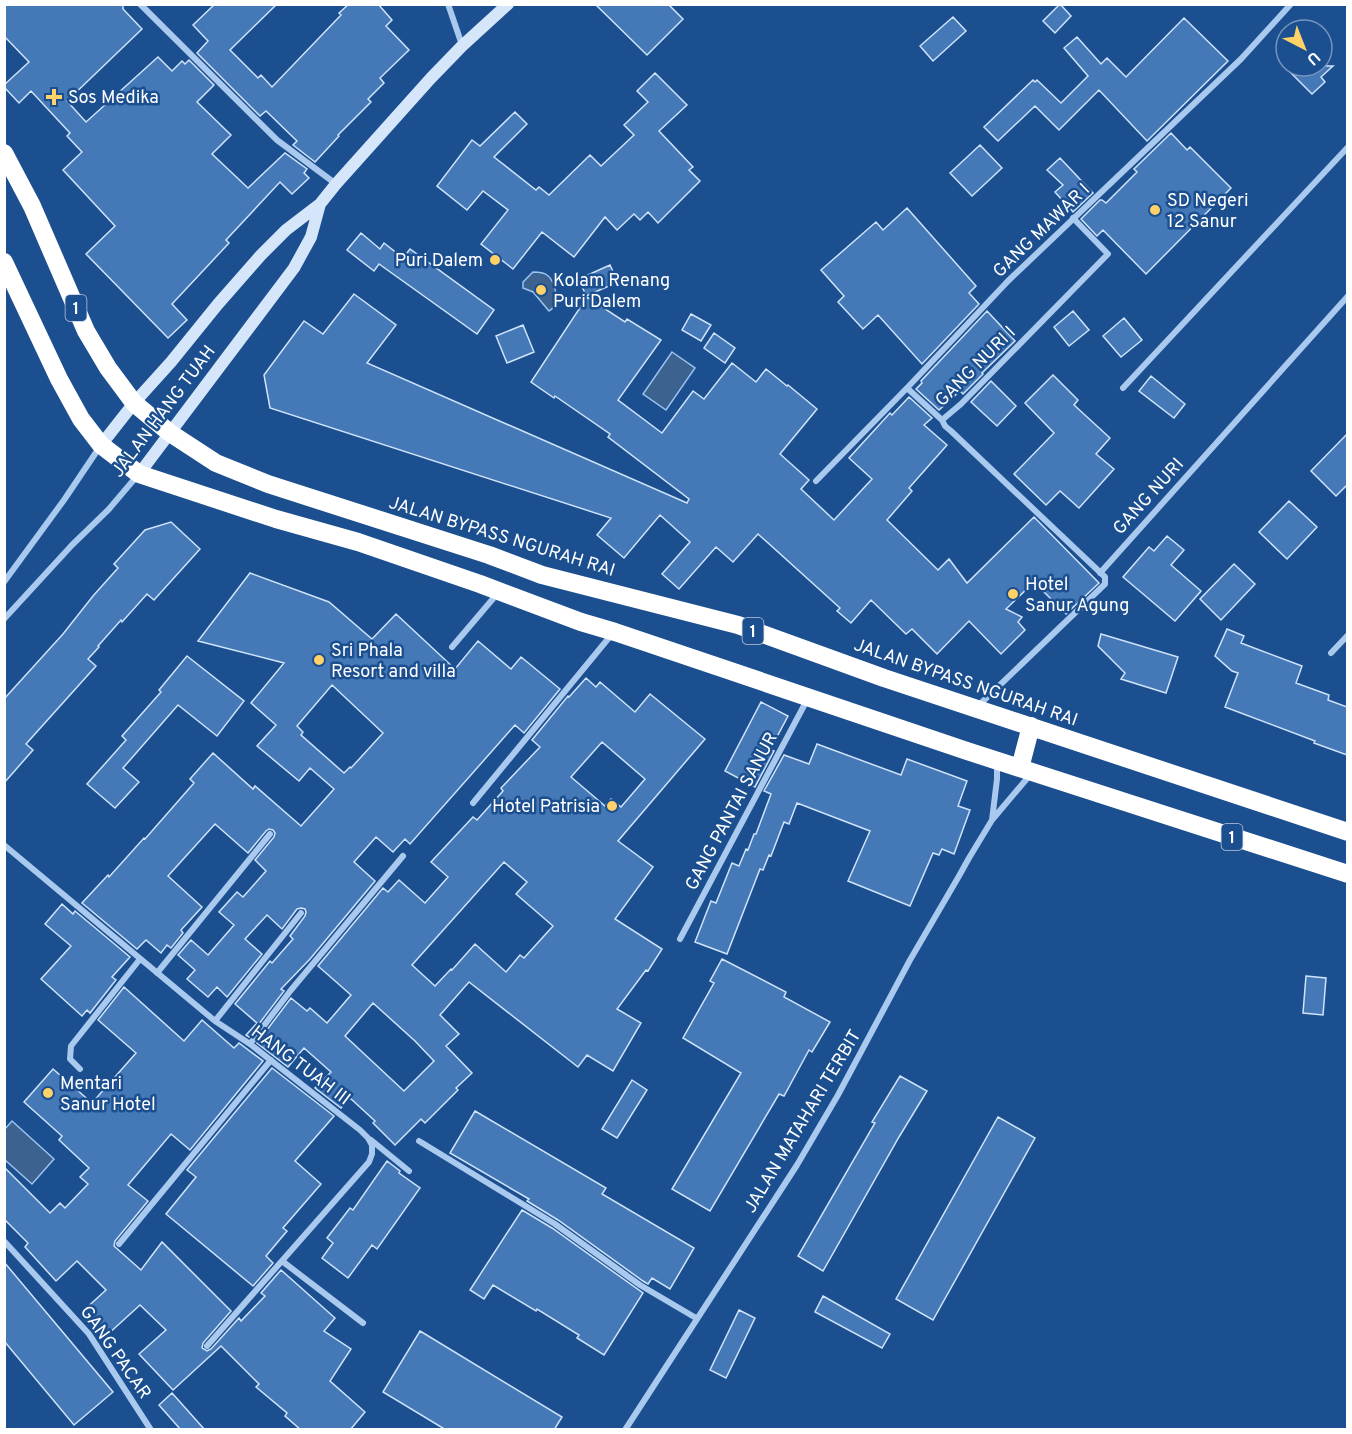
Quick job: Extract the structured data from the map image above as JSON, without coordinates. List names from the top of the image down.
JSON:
{
  "streets": {
    "highway": ["1", "JALAN BYPASS NGURAH RAI"],
    "main road": ["JALAN HANG TUAH"],
    "street": [
      "GANG MAWAR I",
      "GANG NURI I",
      "GANG NURI",
      "GANG PANTAI SANUR",
      "HANG TUAH III",
      "JALAN MATAHARI TERBIT",
      "GANG PACAR"
    ]
  },
  "crossings": [
    ["GANG MAWAR I", "GANG NURI I"],
    ["1", "JALAN HANG TUAH"],
    ["1", "GANG PANTAI SANUR"],
    ["1", "JALAN MATAHARI TERBIT"],
    ["GANG NURI I", "GANG NURI"],
    ["JALAN HANG TUAH", "JALAN BYPASS NGURAH RAI"],
    ["GANG NURI", "JALAN BYPASS NGURAH RAI"]
  ],
  "places": {
    "health": ["Sos Medika"],
    "other": [
      "SD Negeri 12 Sanur",
      "Puri Dalem",
      "Kolam Renang Puri Dalem",
      "Hotel Sanur Agung",
      "Sri Phala Resort and villa",
      "Hotel Patrisia",
      "Mentari Sanur Hotel"
    ]
  },
  "north": "bottom right"
}
